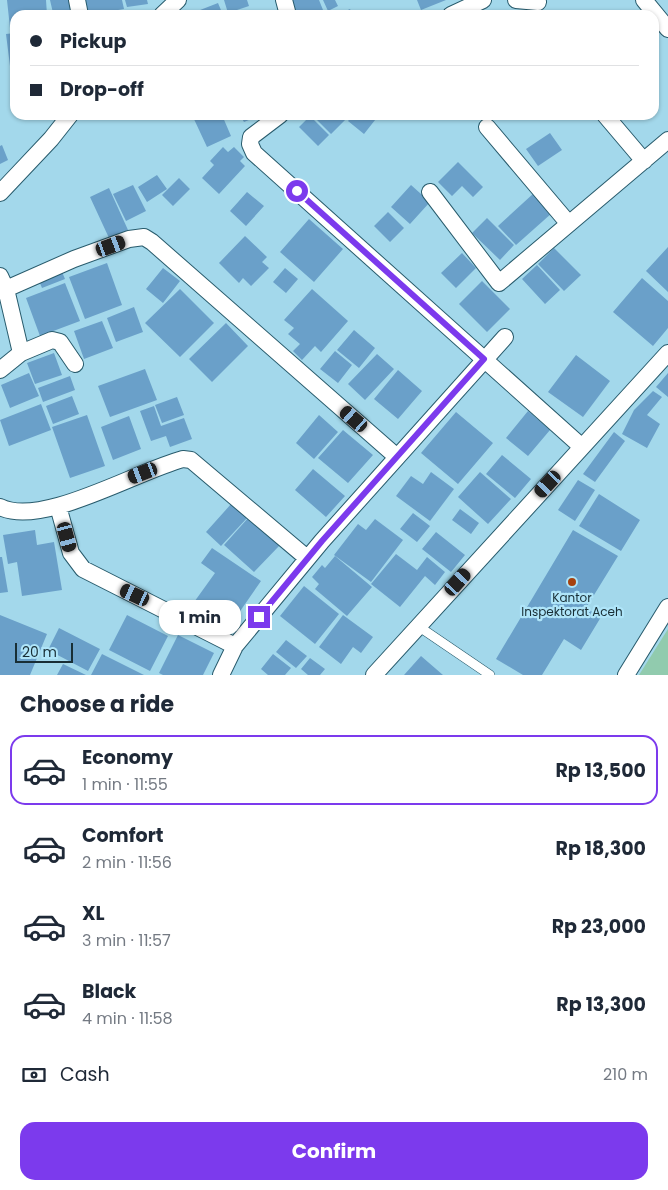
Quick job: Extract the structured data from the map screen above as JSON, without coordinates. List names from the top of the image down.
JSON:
{
  "places": ["Kantor Inspektorat Aceh"],
  "scale_bar": "20 m",
  "page": {
    "banner": ["Pickup", "Drop-off"],
    "bubble": "1 min",
    "scale": "20 m",
    "heading": "Choose a ride",
    "list": [
      {
        "name": "Economy",
        "note": "1 min · 11:55",
        "value": "Rp 13,500"
      },
      {
        "name": "Comfort",
        "note": "2 min · 11:56",
        "value": "Rp 18,300"
      },
      {
        "name": "XL",
        "note": "3 min · 11:57",
        "value": "Rp 23,000"
      },
      {
        "name": "Black",
        "note": "4 min · 11:58",
        "value": "Rp 13,300"
      }
    ],
    "pay": ["Cash", "210 m"],
    "buttons": "Confirm"
  }
}
